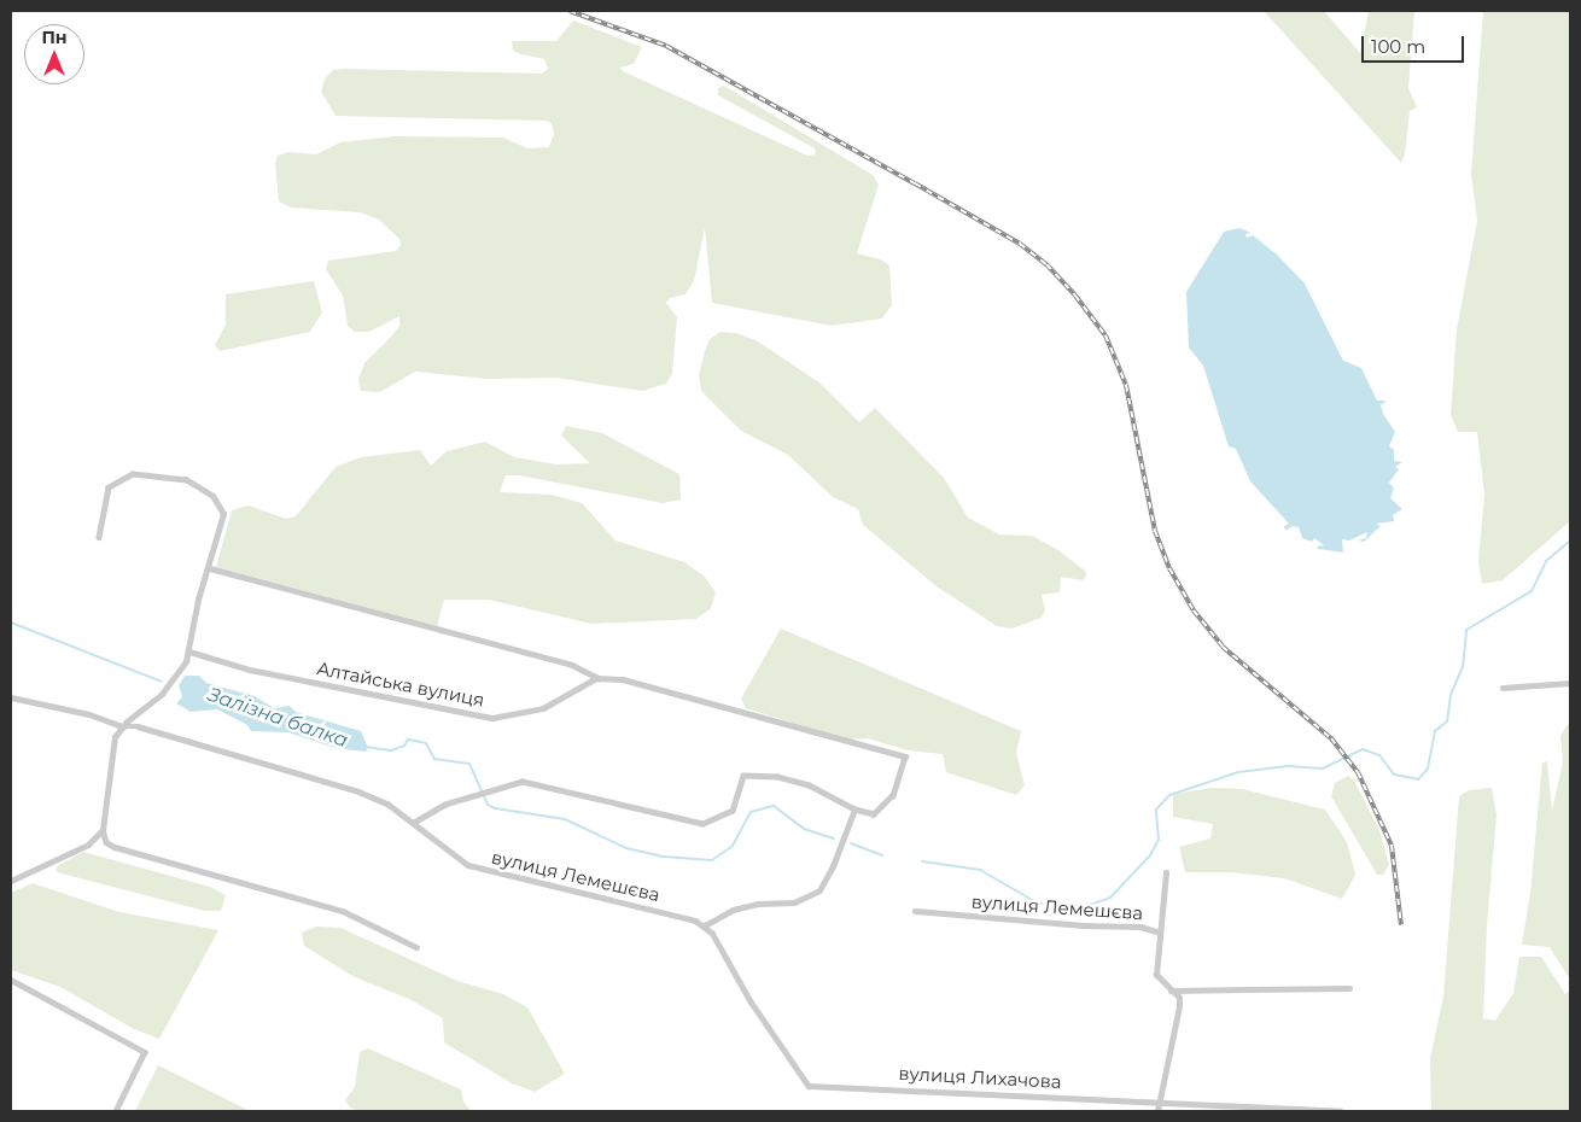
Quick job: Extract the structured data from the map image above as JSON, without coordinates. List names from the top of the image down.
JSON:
{
  "streets": {
    "street": ["Алтайська вулиця", "вулиця Лемешєва", "вулиця Лихачова"]
  },
  "crossings": [
    ["вулиця Лемешєва", "вулиця Лихачова"]
  ],
  "water": ["Залізна балка"],
  "scale_bar": "100 m",
  "north": "top"
}
